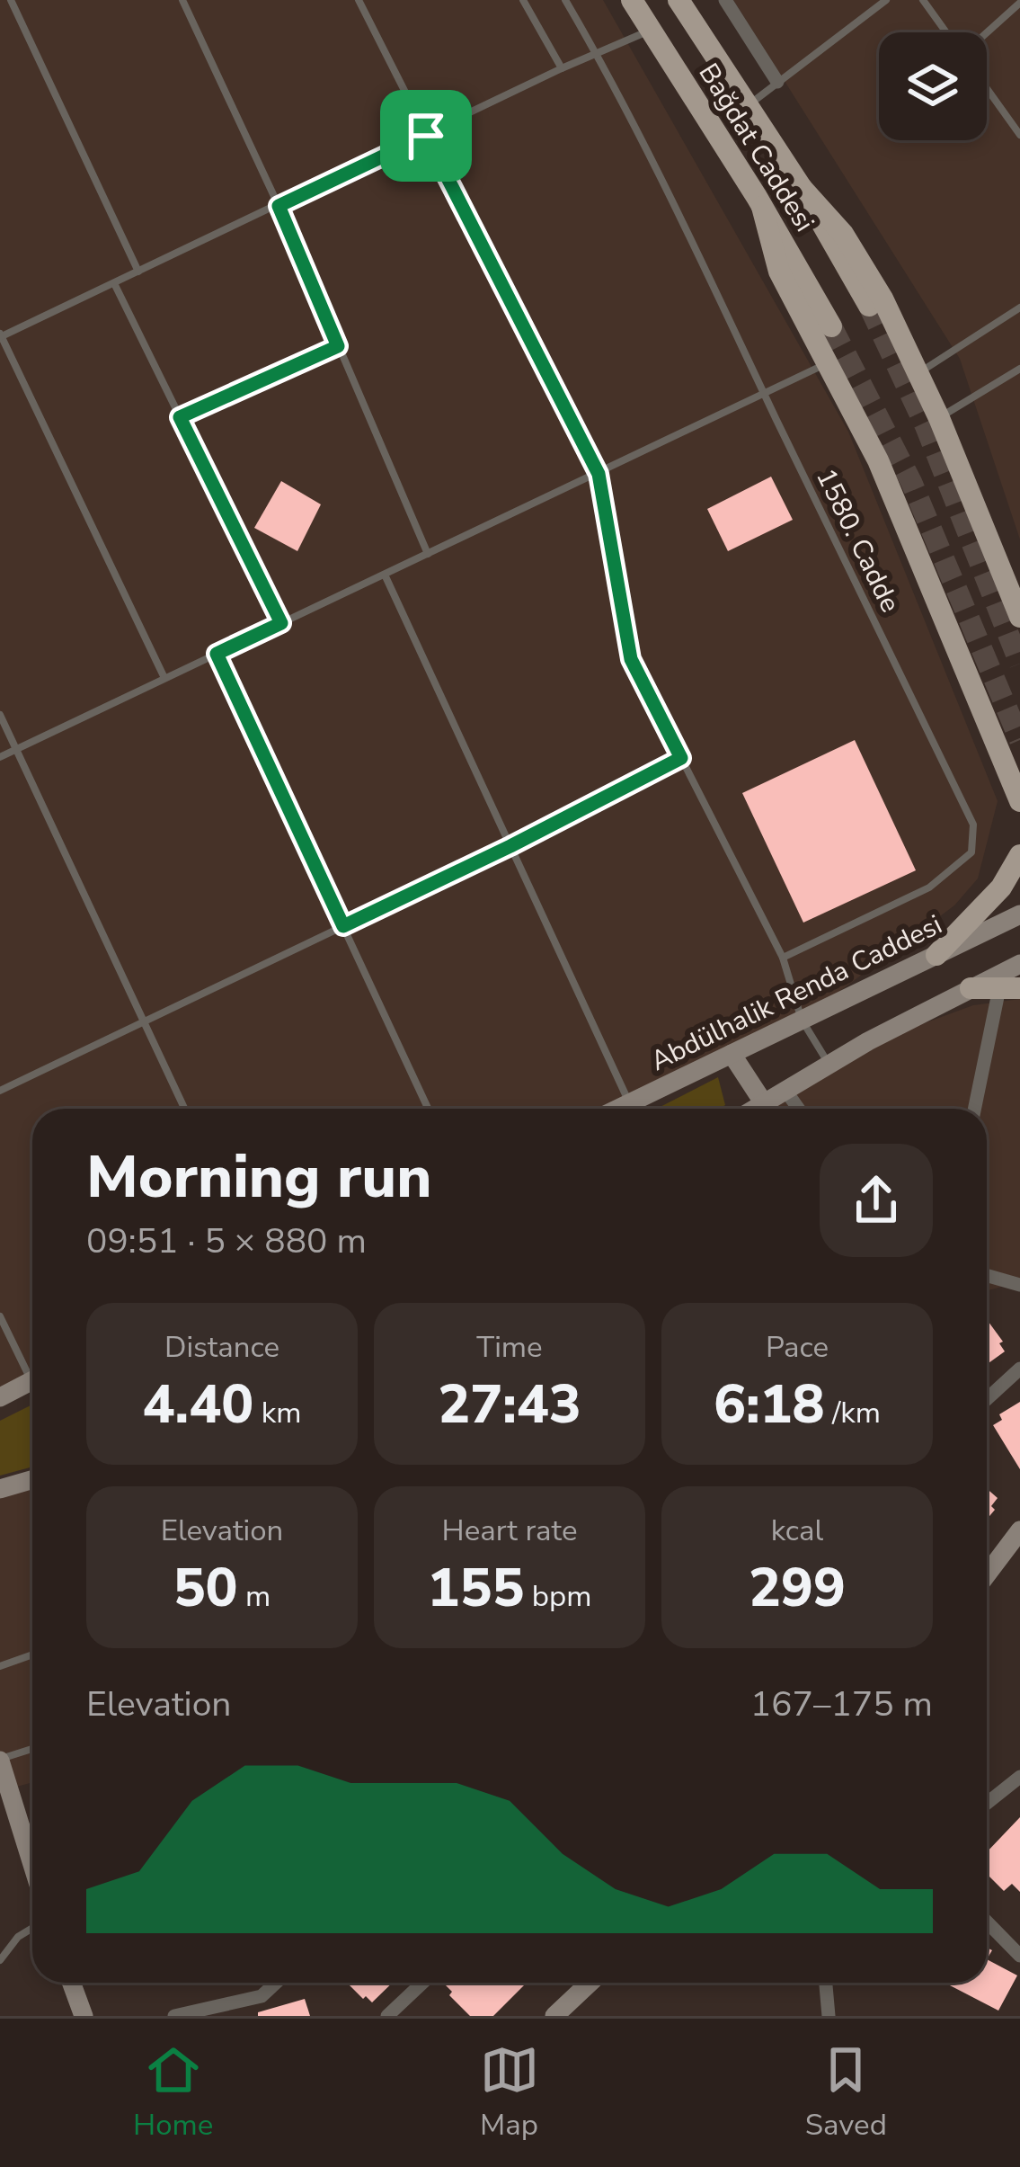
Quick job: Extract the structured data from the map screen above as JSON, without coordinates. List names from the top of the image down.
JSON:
{
  "streets": {
    "main road": ["Bağdat Caddesi", "Abdülhalik Renda Caddesi"],
    "lane": ["1580. Cadde"]
  },
  "page": {
    "heading": ["Morning run", "09:51 · 5 × 880 m"],
    "stats": [
      ["Distance", "4.40 km"],
      ["Time", "27:43"],
      ["Pace", "6:18 /km"],
      ["Elevation", "50 m"],
      ["Heart rate", "155 bpm"],
      ["kcal", "299"]
    ],
    "chart": ["Elevation", "167–175 m"],
    "tabs": ["Home", "Map", "Saved"]
  }
}
